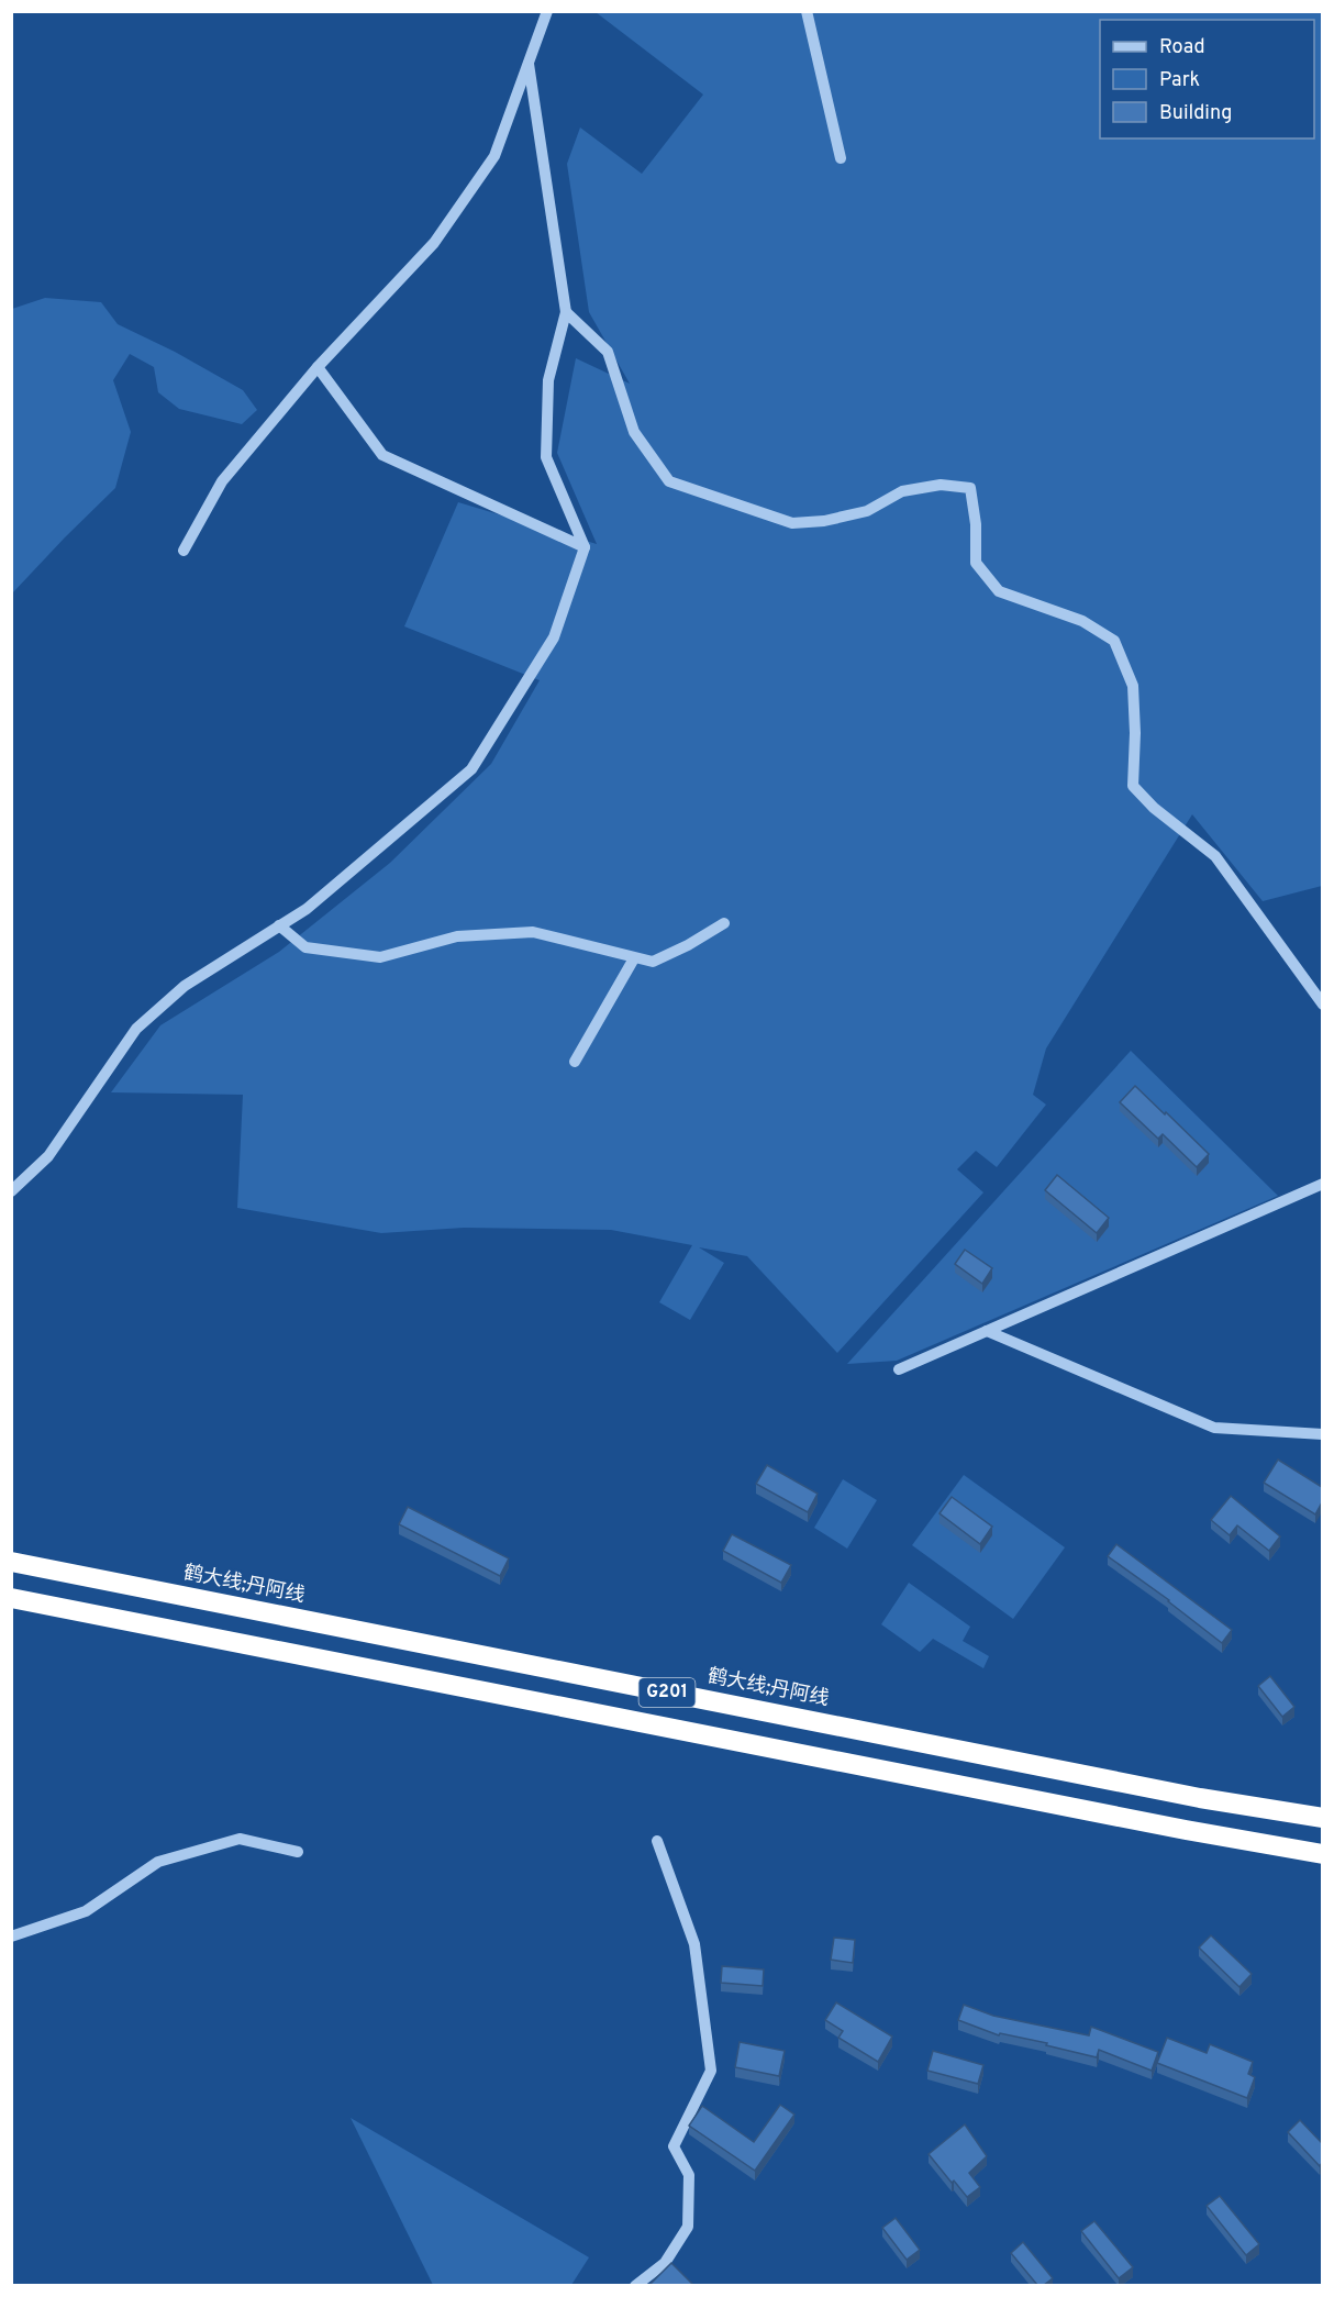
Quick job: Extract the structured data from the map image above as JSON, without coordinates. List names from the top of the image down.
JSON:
{
  "streets": {
    "highway": ["鹤大线;丹阿线", "G201"]
  },
  "legend": ["Road", "Park", "Building"]
}
